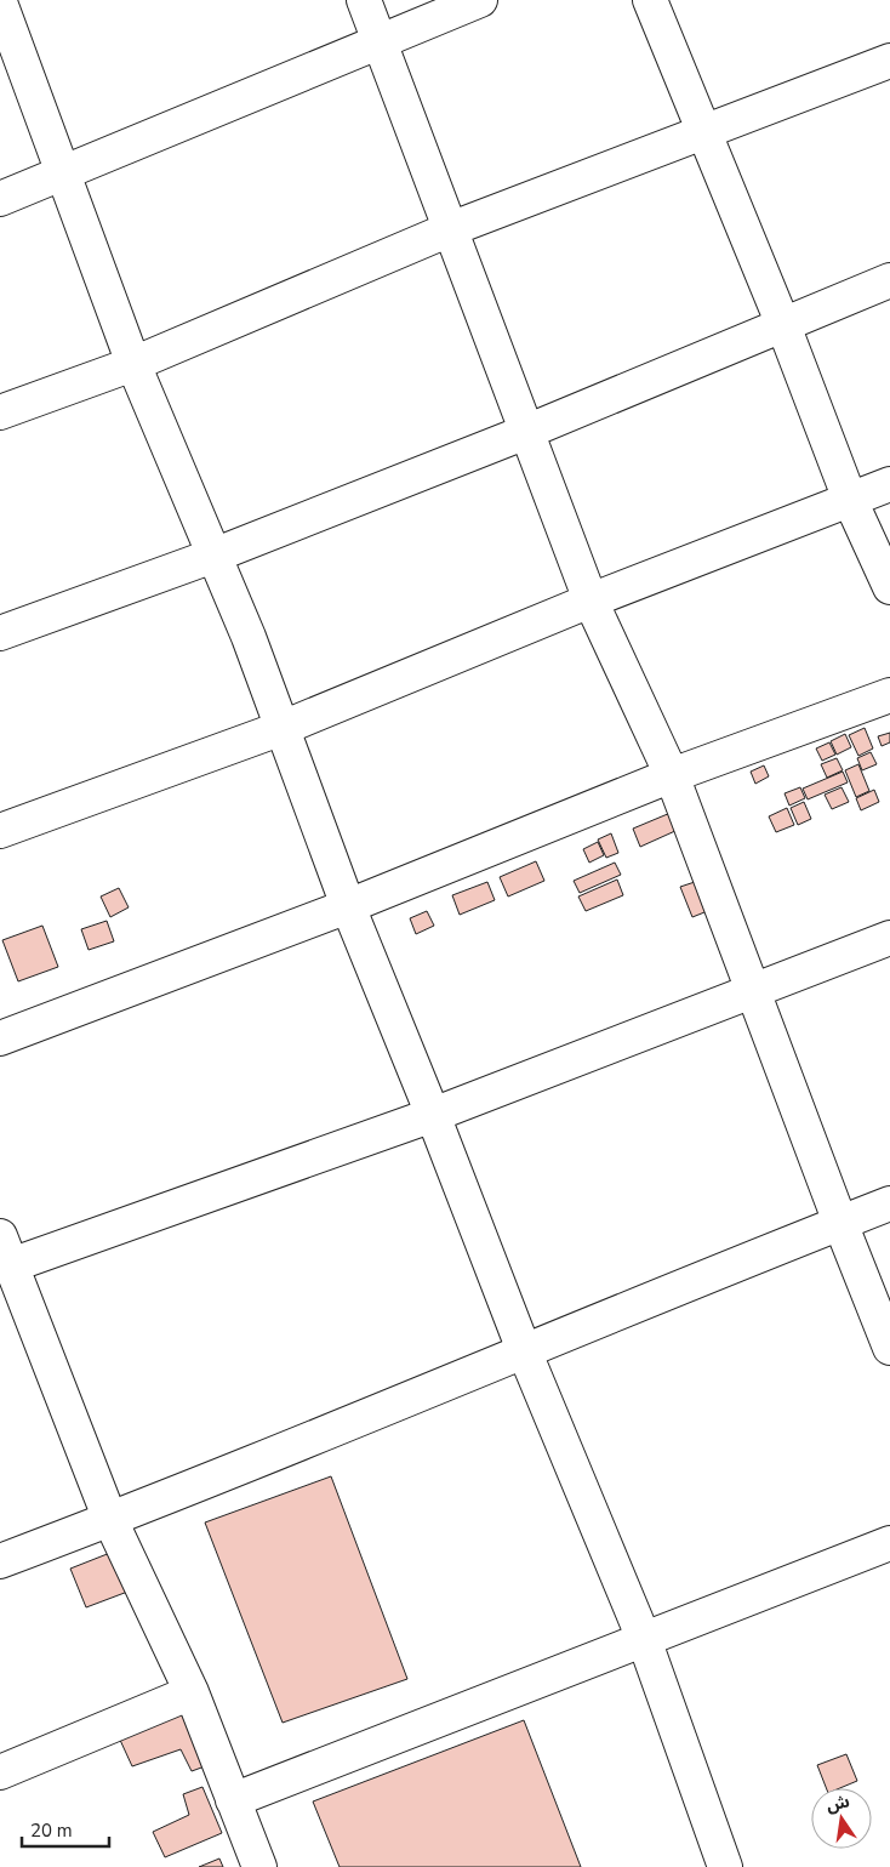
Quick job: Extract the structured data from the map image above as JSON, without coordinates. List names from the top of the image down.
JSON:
{
  "scale_bar": "20 m",
  "north": "top"
}
